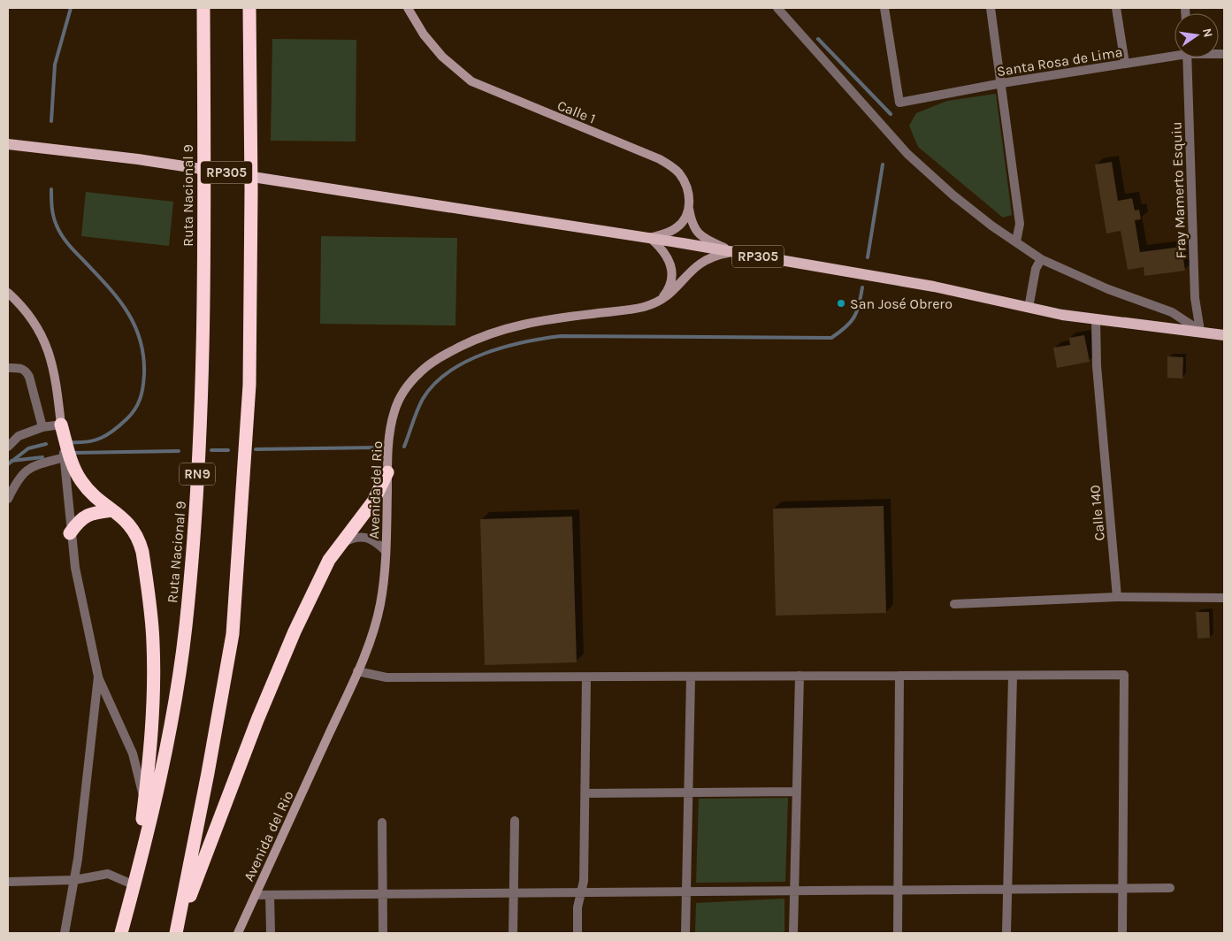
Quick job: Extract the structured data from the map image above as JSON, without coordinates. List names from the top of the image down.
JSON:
{
  "streets": {
    "highway": ["Ruta Nacional 9", "RN9"],
    "main road": ["RP305"],
    "street": [
      "Santa Rosa de Lima",
      "Calle 1",
      "Fray Mamerto Esquiu",
      "Avenida del Rio",
      "Calle 140"
    ]
  },
  "crossings": [
    ["Calle 1", "RP305"],
    ["Calle 1", "Avenida del Rio"],
    ["RP305", "Fray Mamerto Esquiu"],
    ["RP305", "Avenida del Rio"],
    ["RP305", "Calle 140"]
  ],
  "places": ["San José Obrero"],
  "north": "right"
}
